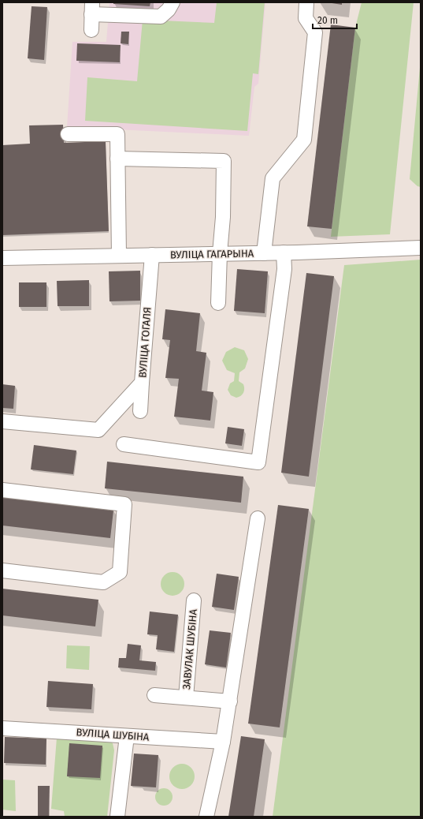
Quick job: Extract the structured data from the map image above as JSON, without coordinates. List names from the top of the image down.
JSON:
{
  "streets": {
    "street": [
      "ВУЛІЦА ГАГАРЫНА",
      "ВУЛІЦА ГОГАЛЯ",
      "ЗАВУЛАК ШУБІНА",
      "ВУЛІЦА ШУБІНА"
    ]
  },
  "crossings": [
    ["ВУЛІЦА ГАГАРЫНА", "ВУЛІЦА ГОГАЛЯ"]
  ],
  "scale_bar": "20 m"
}
